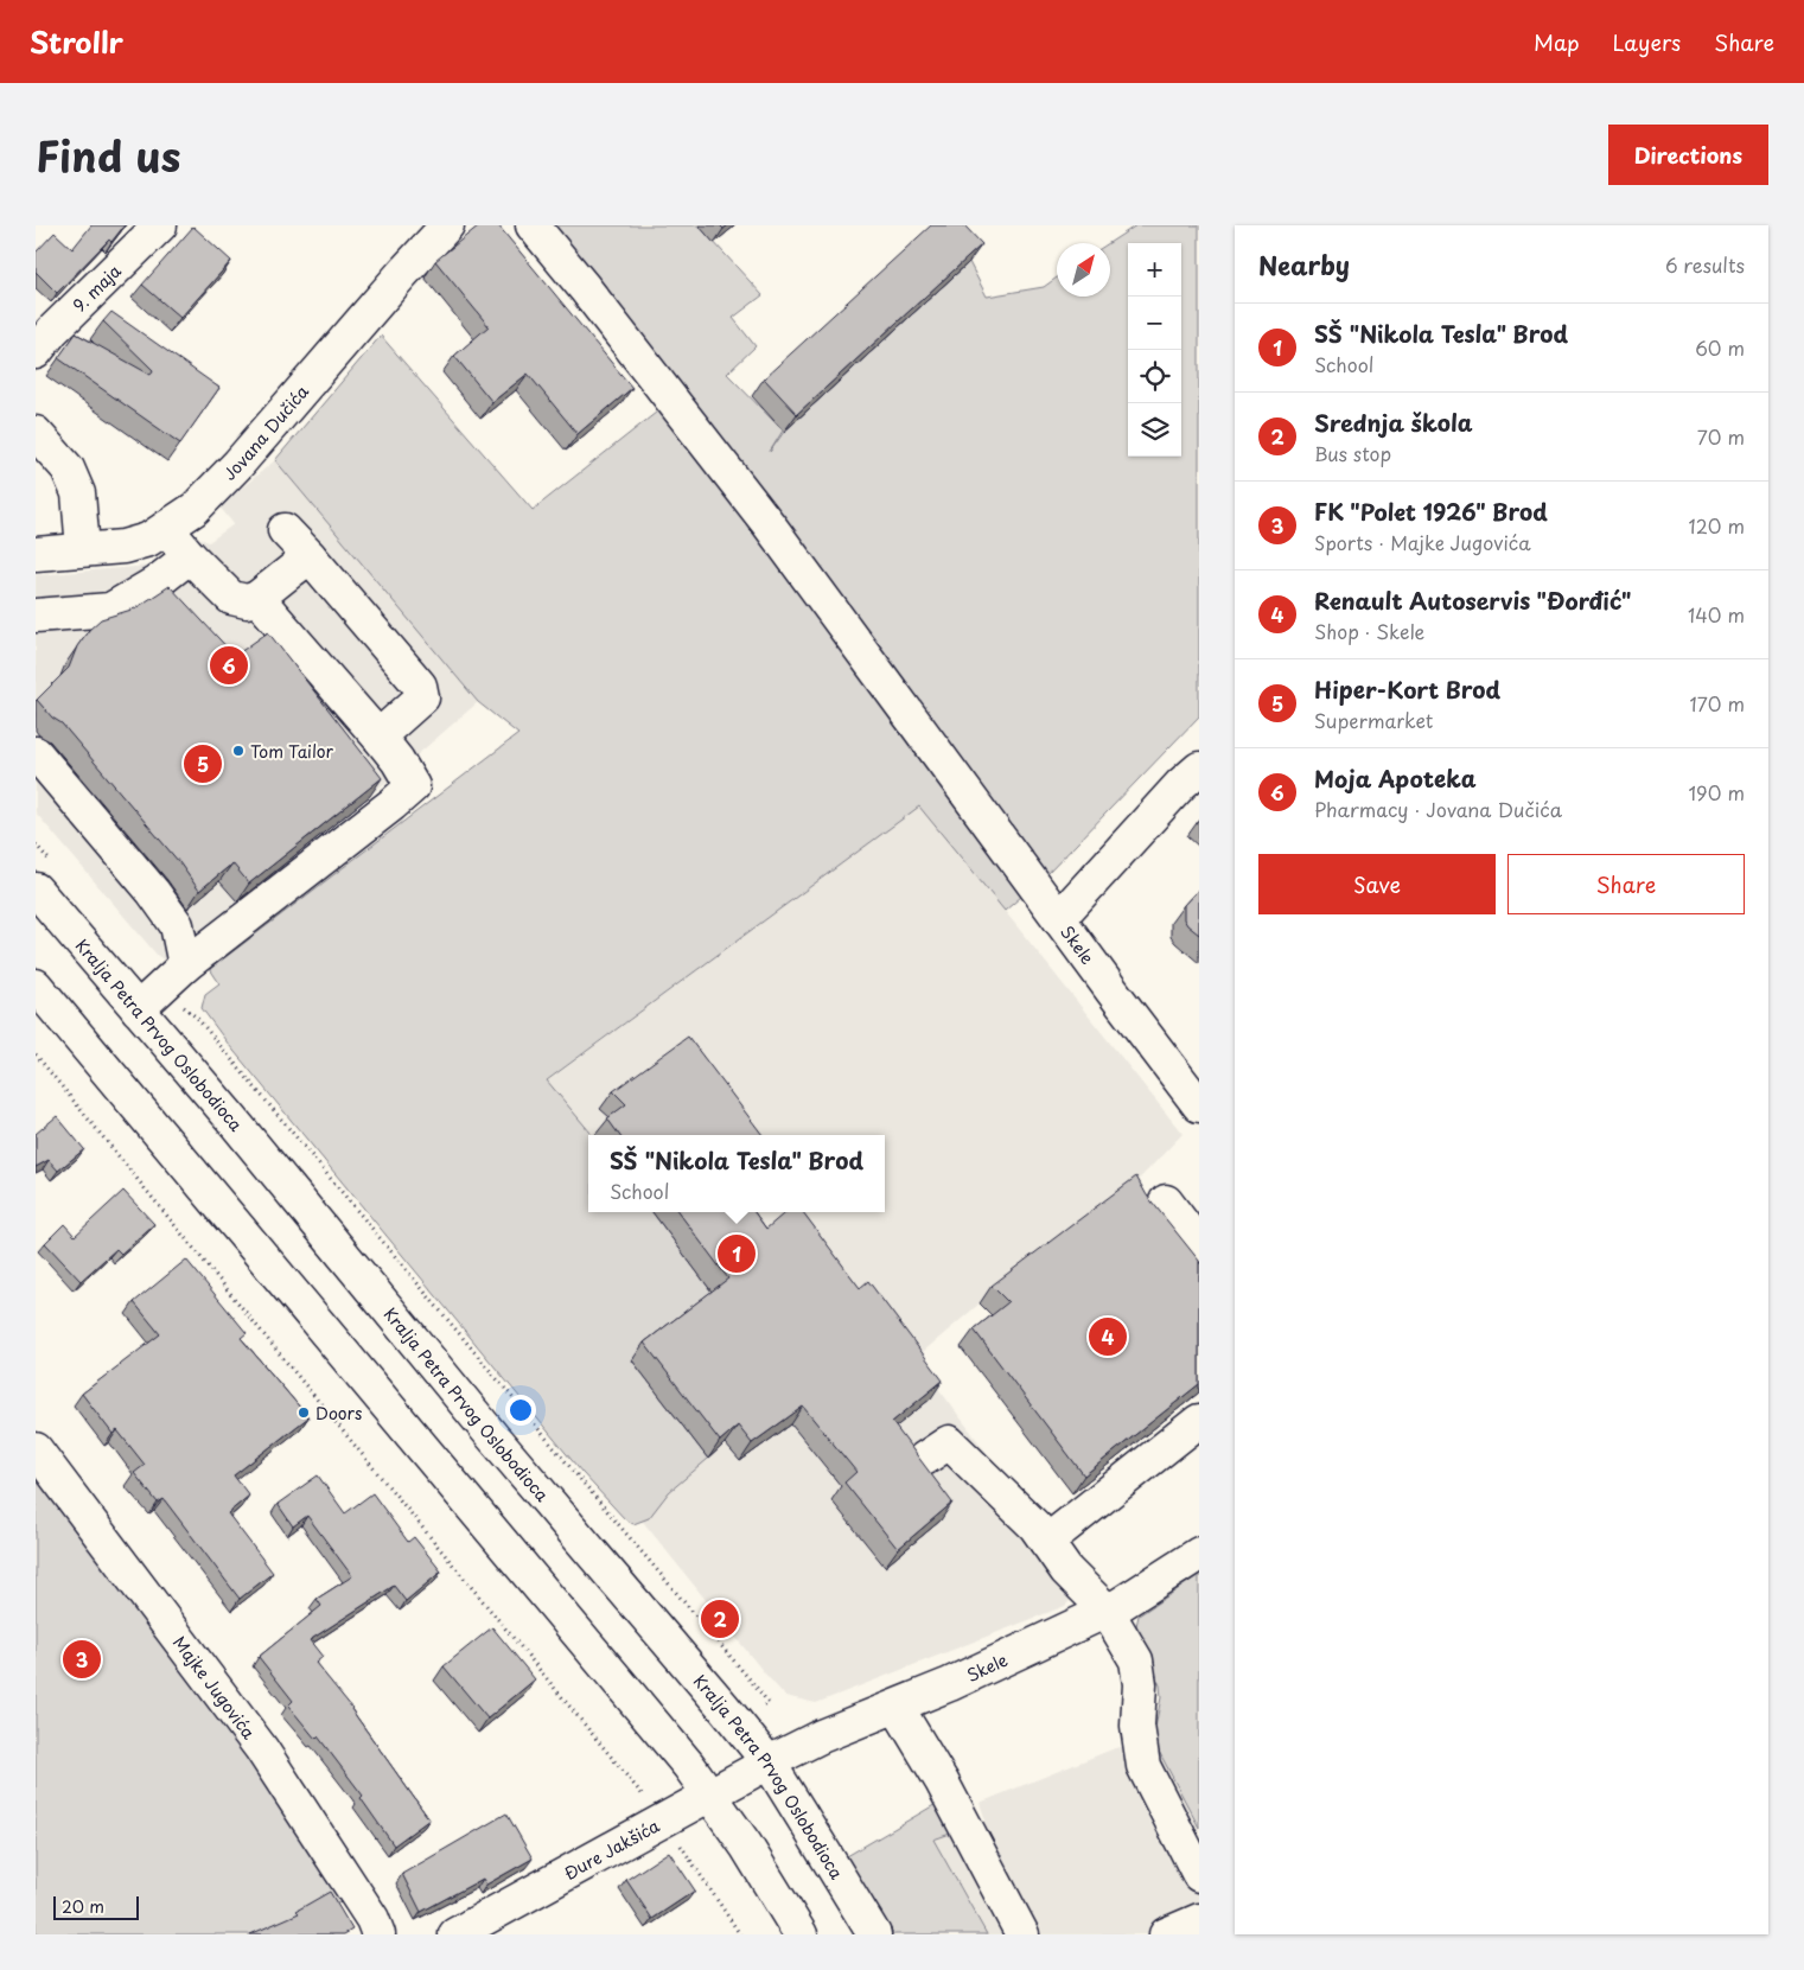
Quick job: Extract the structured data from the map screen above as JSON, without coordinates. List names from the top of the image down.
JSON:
{
  "streets": {
    "street": [
      "9. maja",
      "Jovana Dučića",
      "Skele",
      "Kralja Petra Prvog Oslobodioca",
      "Majke Jugovića",
      "Đure Jakšića"
    ]
  },
  "crossings": [
    ["Skele", "Kralja Petra Prvog Oslobodioca"],
    ["Skele", "Đure Jakšića"],
    ["Kralja Petra Prvog Oslobodioca", "Đure Jakšića"]
  ],
  "places": ["Tom Tailor", "Doors"],
  "scale_bar": "20 m",
  "north": "top right",
  "page": {
    "header": "Strollr",
    "nav": ["Map", "Layers", "Share"],
    "title": "Find us",
    "buttons": [
      "Directions",
      ["Save", "Share"]
    ],
    "heading": ["Nearby", "6 results"],
    "map_buttons": ["+", "−"],
    "list": [
      {
        "mark": "1",
        "name": "SŠ \"Nikola Tesla\" Brod",
        "note": "School",
        "value": "60 m"
      },
      {
        "mark": "2",
        "name": "Srednja škola",
        "note": "Bus stop",
        "value": "70 m"
      },
      {
        "mark": "3",
        "name": "FK \"Polet 1926\" Brod",
        "note": "Sports · Majke Jugovića",
        "value": "120 m"
      },
      {
        "mark": "4",
        "name": "Renault Autoservis \"Đorđić\"",
        "note": "Shop · Skele",
        "value": "140 m"
      },
      {
        "mark": "5",
        "name": "Hiper-Kort Brod",
        "note": "Supermarket",
        "value": "170 m"
      },
      {
        "mark": "6",
        "name": "Moja Apoteka",
        "note": "Pharmacy · Jovana Dučića",
        "value": "190 m"
      }
    ],
    "pins": [
      "6",
      "5",
      "1",
      "4",
      "2",
      "3"
    ],
    "popup": ["SŠ \"Nikola Tesla\" Brod", "School"],
    "scale": "20 m"
  }
}
